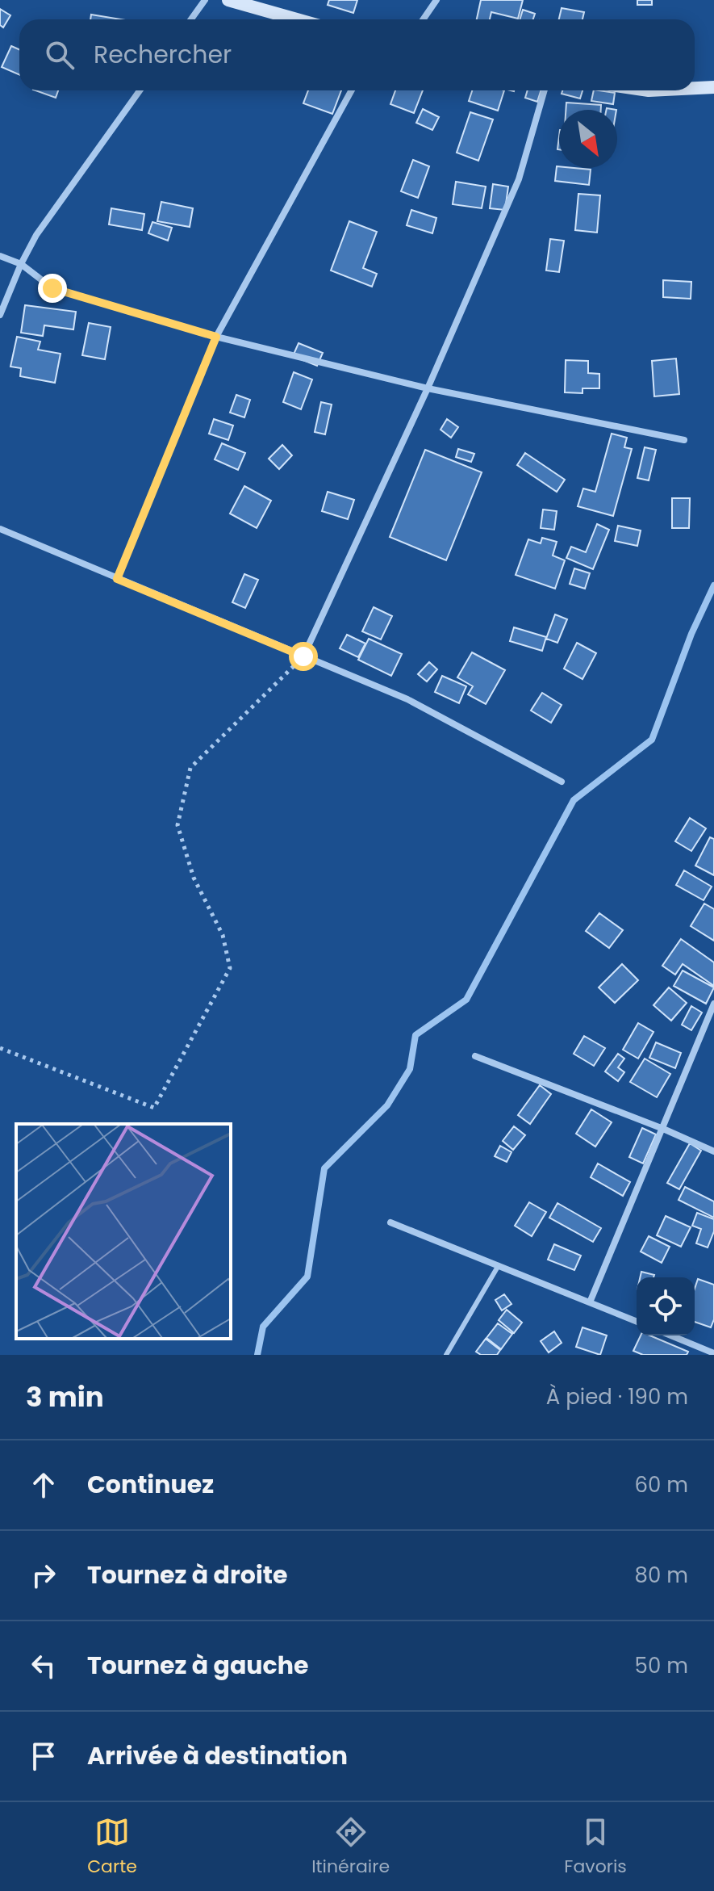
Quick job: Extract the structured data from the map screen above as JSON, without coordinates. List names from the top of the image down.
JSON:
{
  "north": "bottom right",
  "page": {
    "search": "Rechercher",
    "heading": ["3 min", "À pied · 190 m"],
    "list": [
      ["Continuez", "60 m"],
      ["Tournez à droite", "80 m"],
      ["Tournez à gauche", "50 m"],
      "Arrivée à destination"
    ],
    "nav": ["Carte", "Itinéraire", "Favoris"]
  }
}
